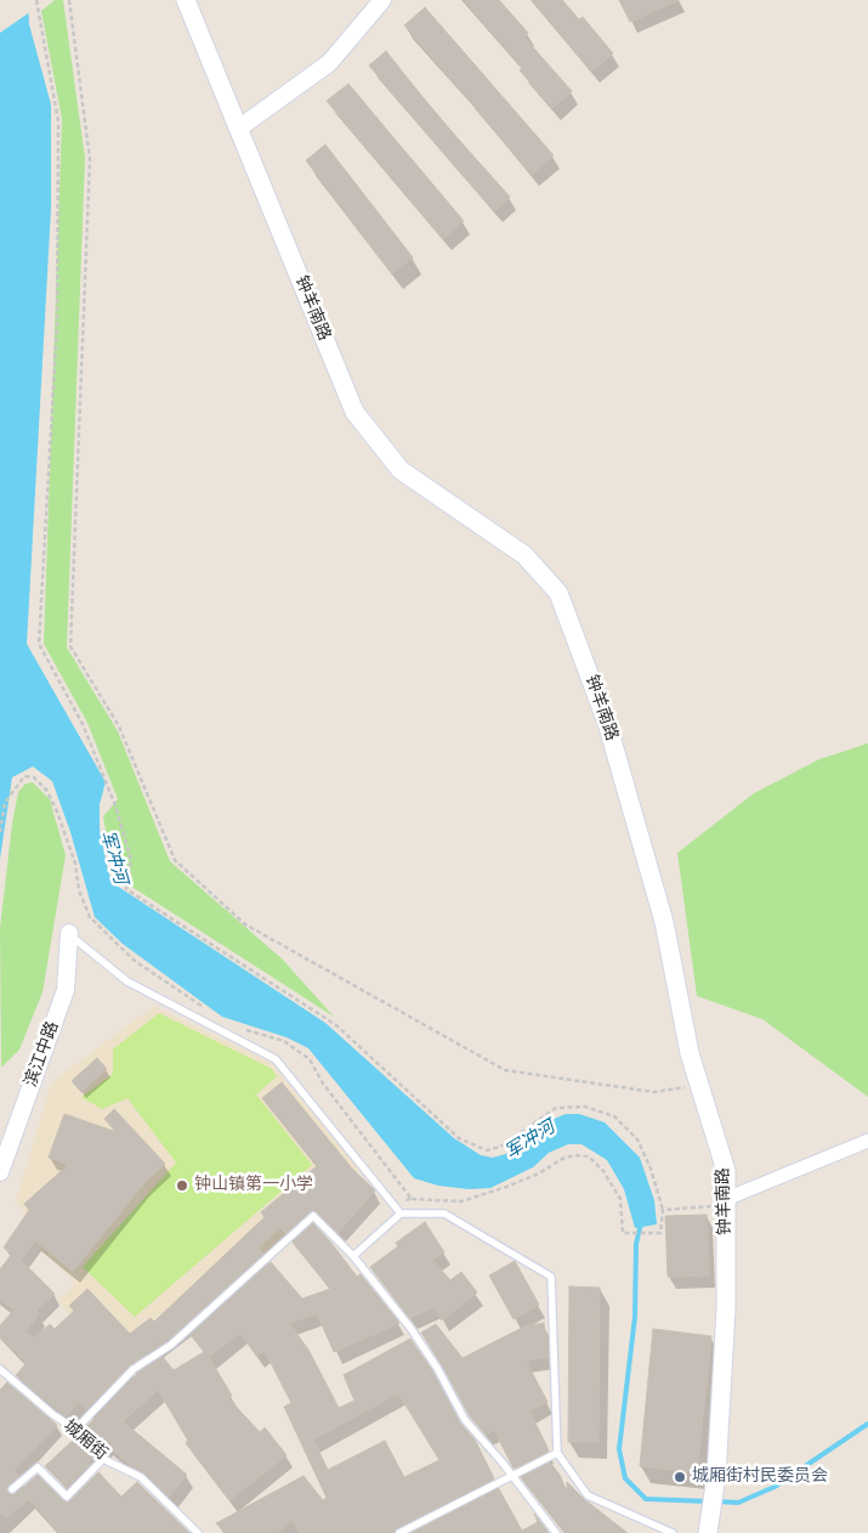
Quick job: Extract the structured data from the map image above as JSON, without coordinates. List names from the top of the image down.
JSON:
{
  "streets": {
    "main road": ["钟羊南路"],
    "street": ["滨江中路"],
    "lane": ["城厢街"]
  },
  "water": ["军冲河"],
  "places": ["钟山镇第一小学", "城厢街村民委员会"]
}
